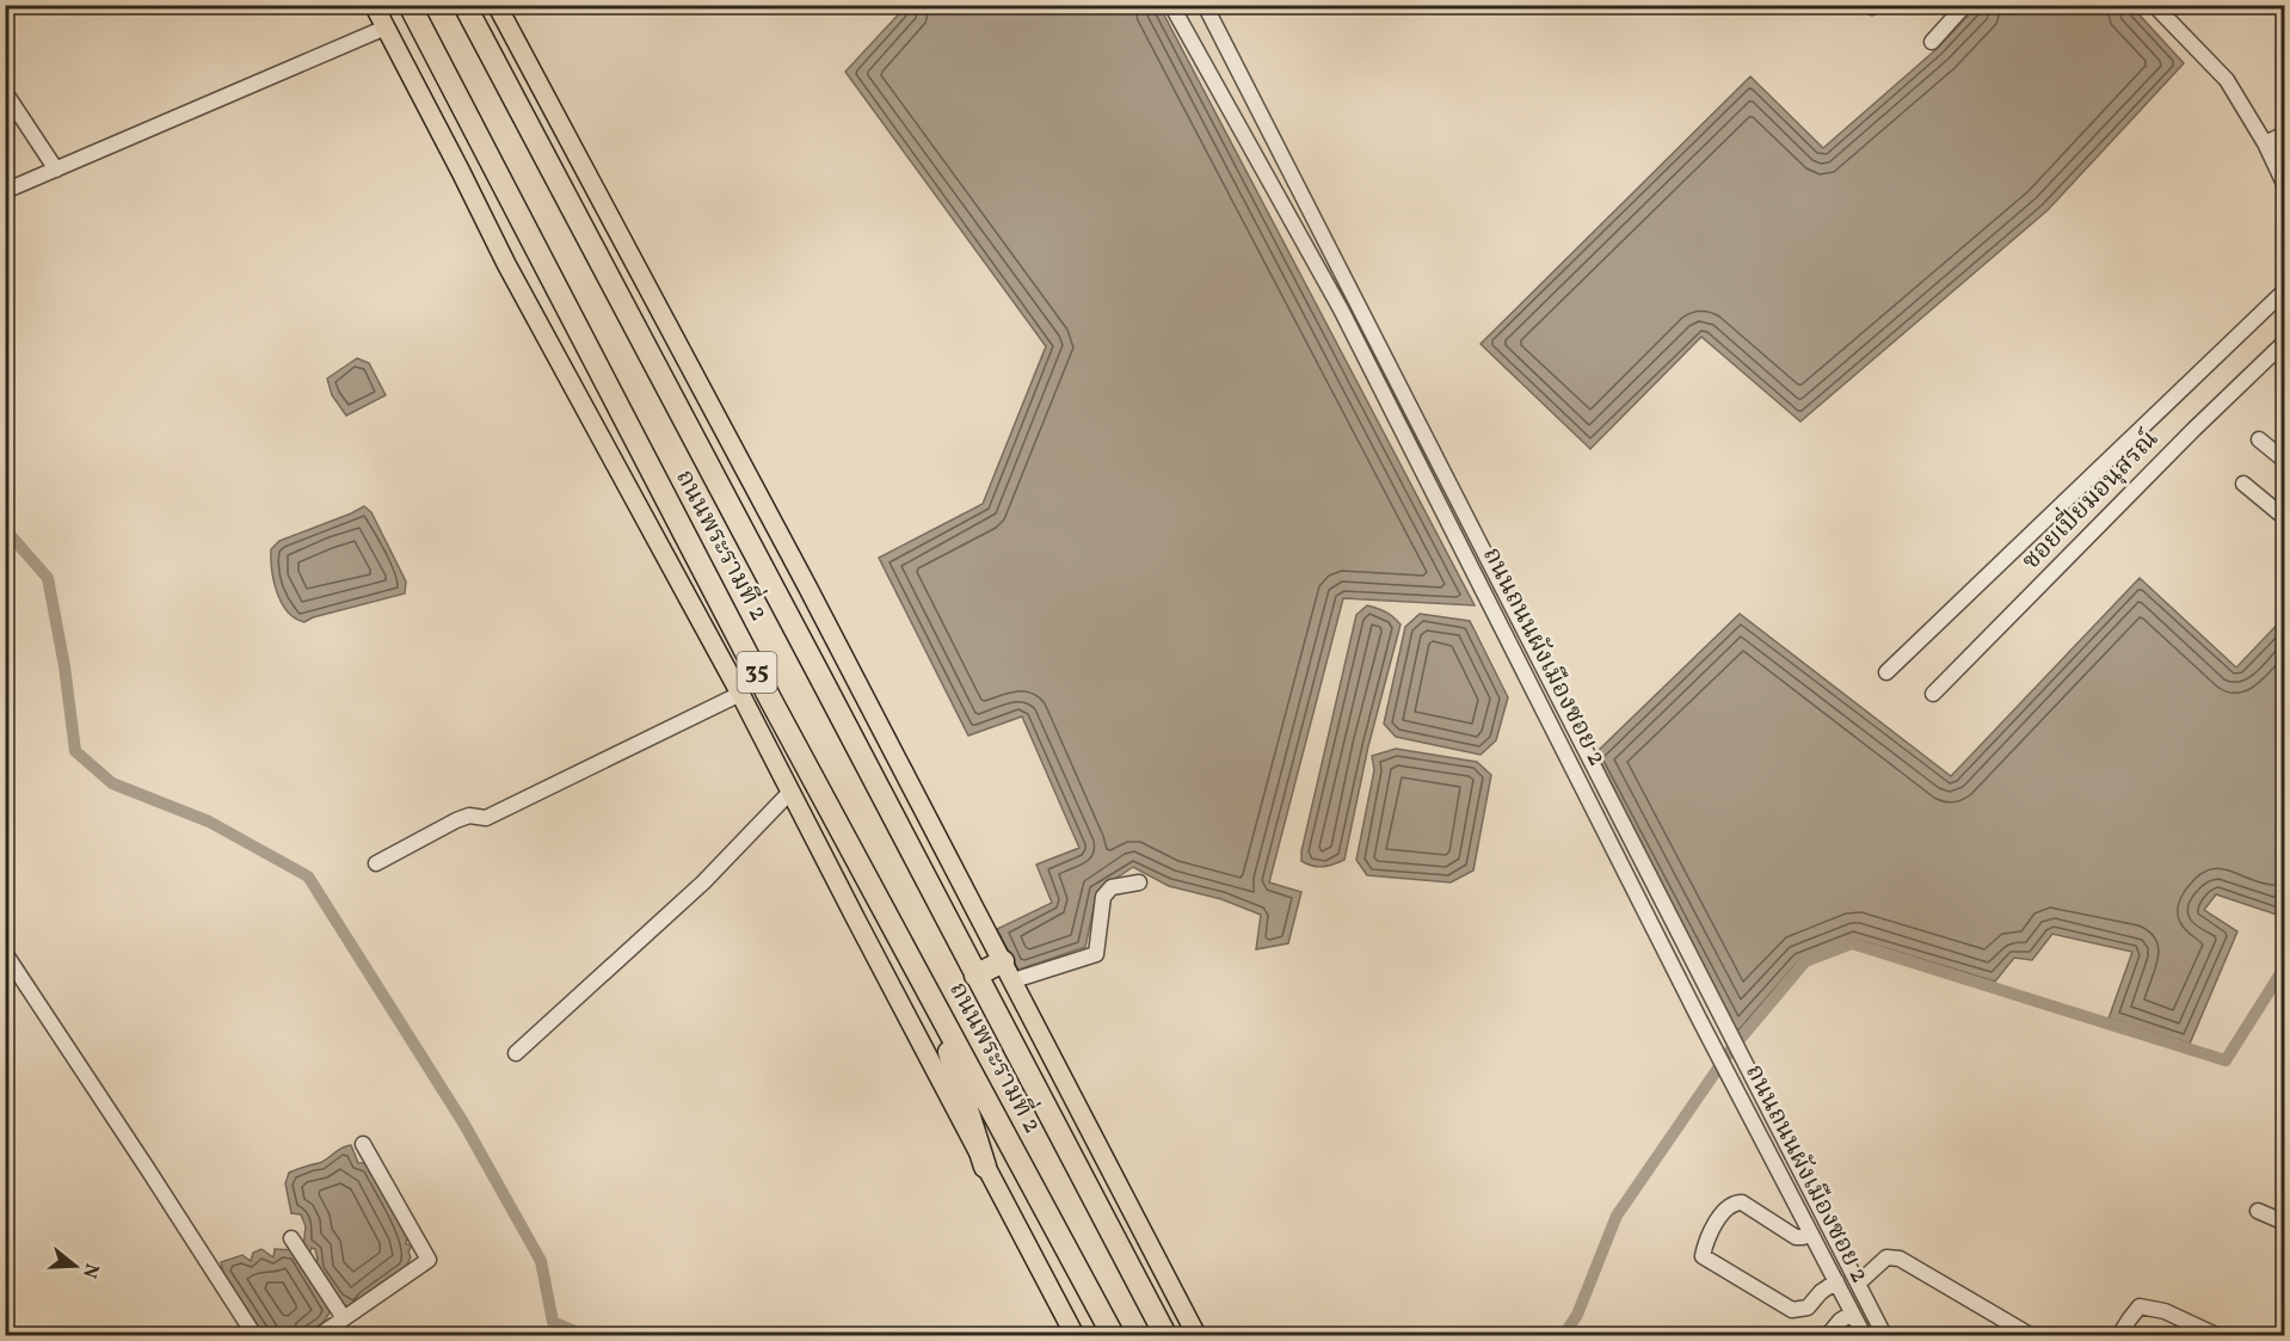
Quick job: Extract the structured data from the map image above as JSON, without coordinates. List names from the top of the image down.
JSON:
{
  "streets": {
    "highway": ["ถนนพระรามที่ 2", "35"],
    "street": ["ซอยเปี่ยมอนุสรณ์", "ถนนถนนผังเมืองซอย 2"]
  },
  "crossings": [
    ["ถนนพระรามที่ 2", "35"]
  ],
  "north": "right"
}
